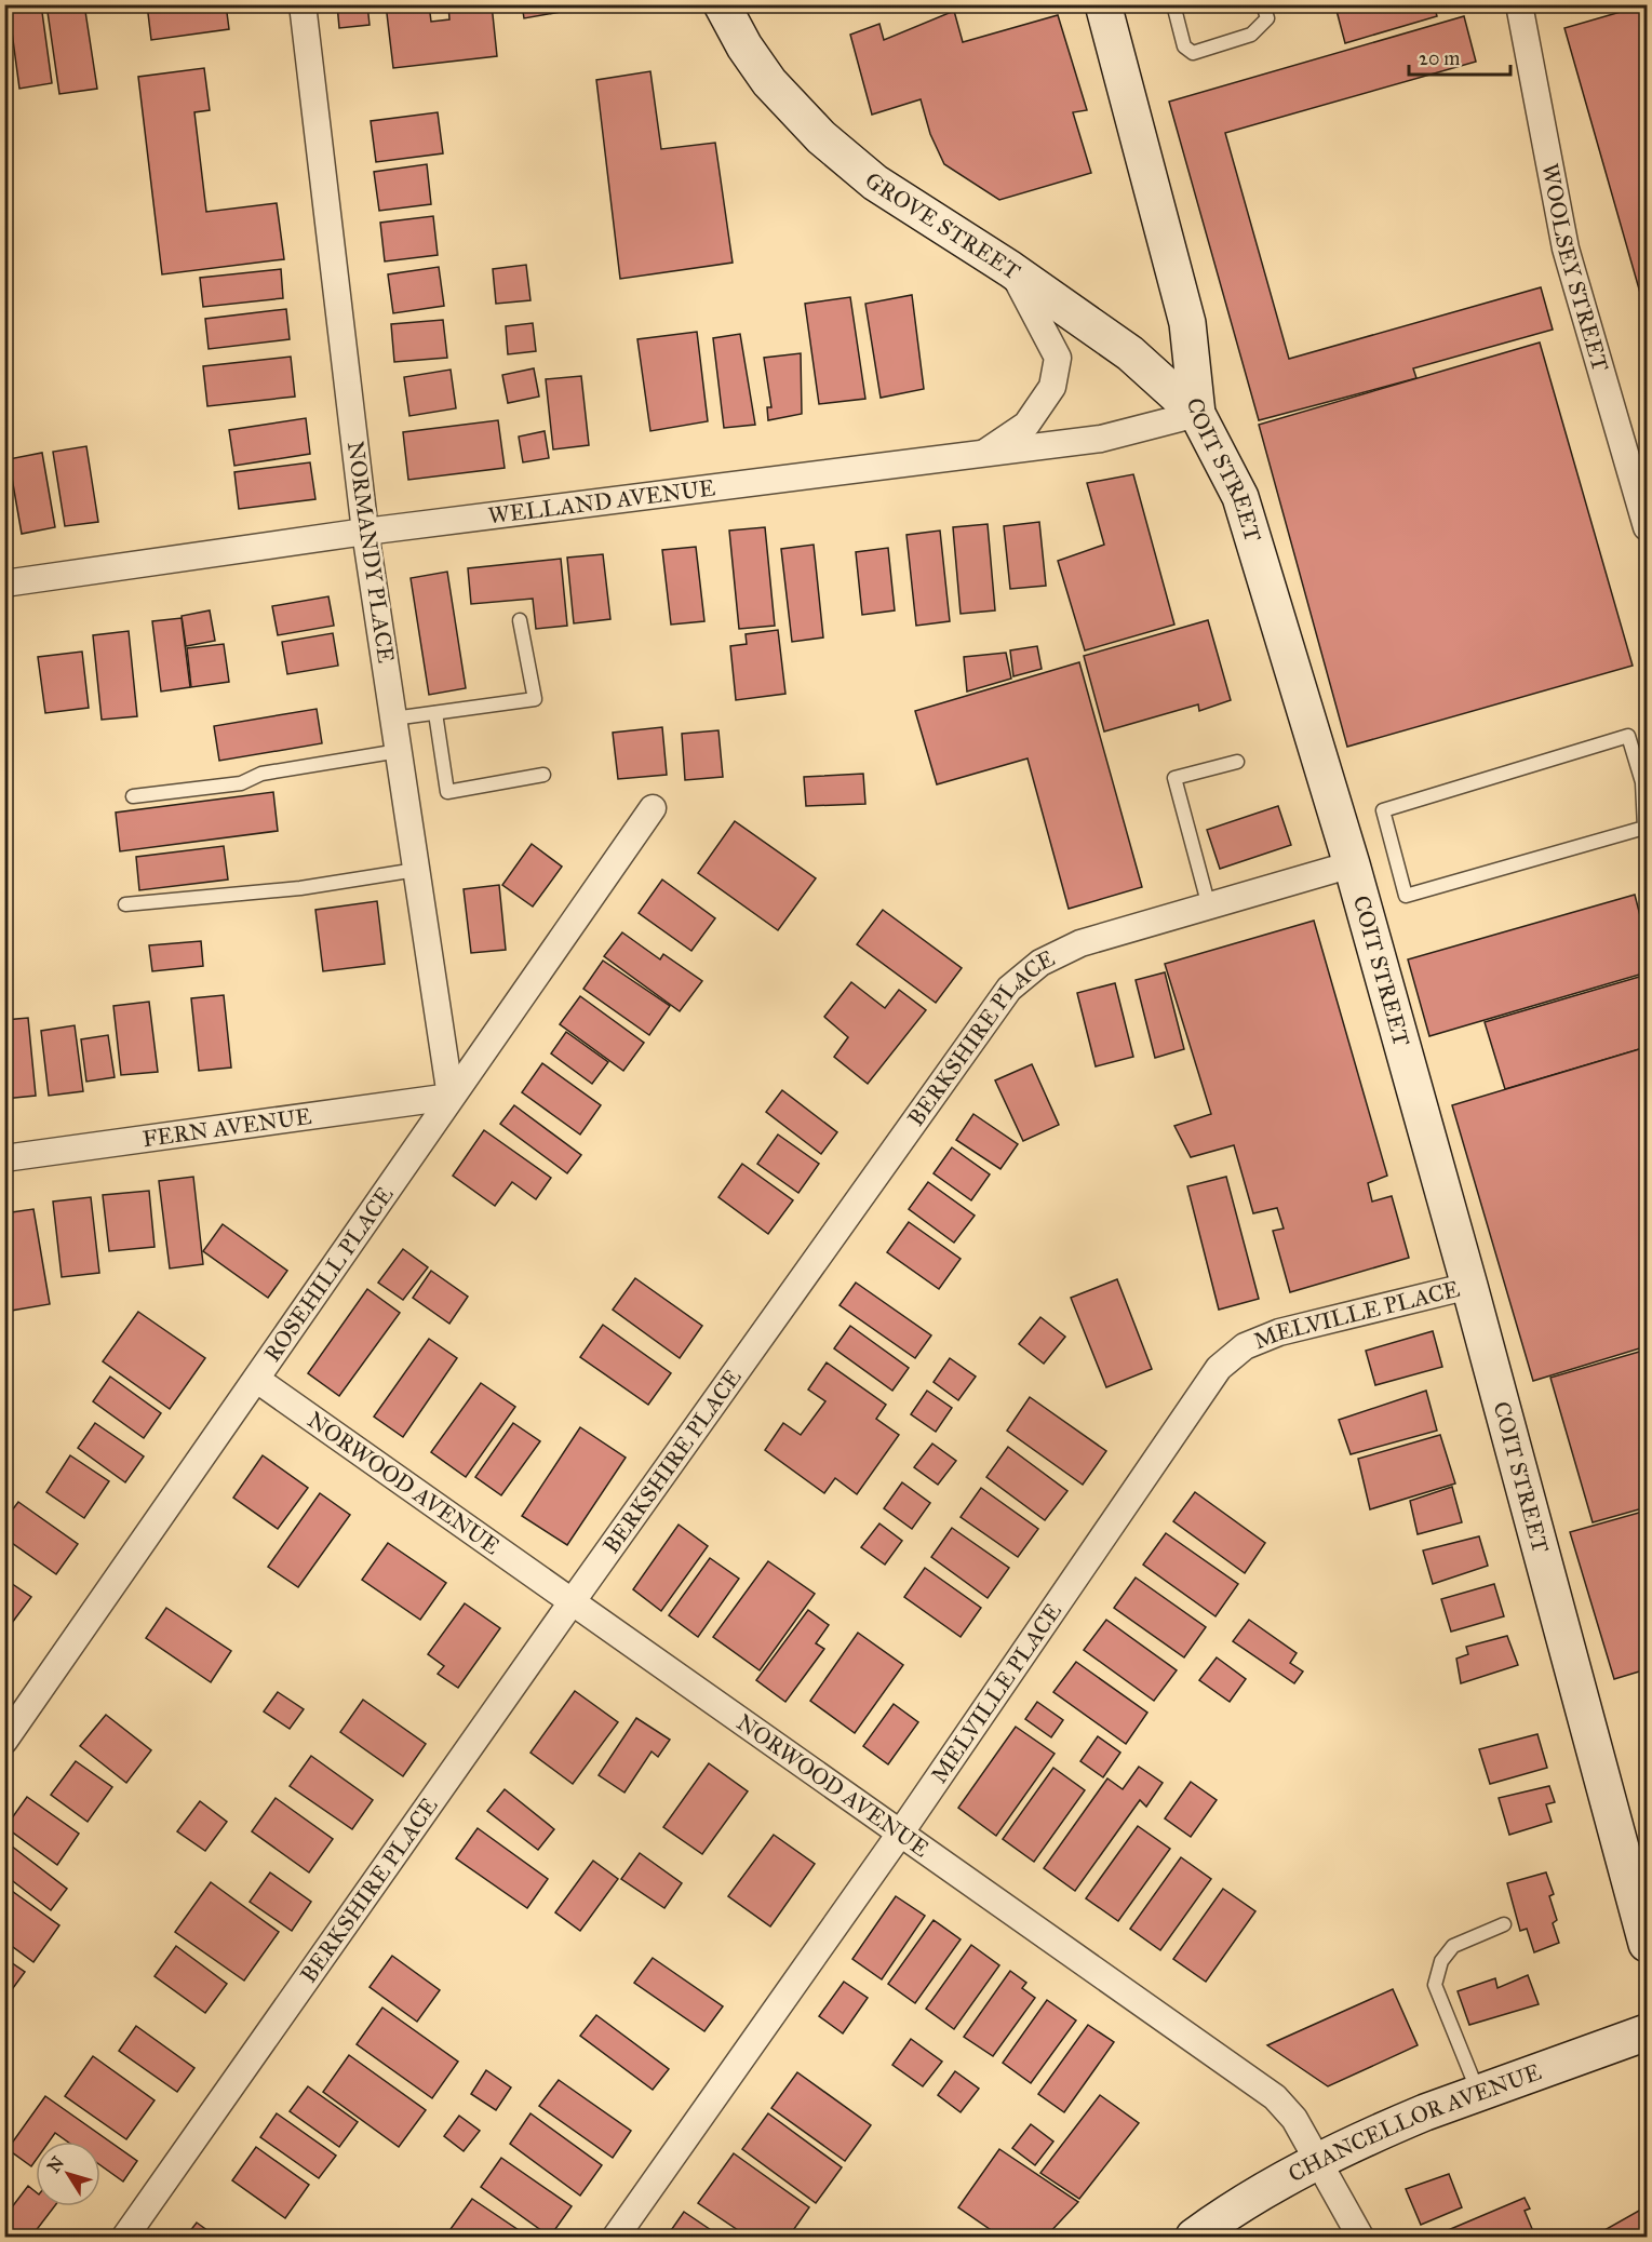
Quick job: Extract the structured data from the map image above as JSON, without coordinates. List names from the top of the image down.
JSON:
{
  "streets": {
    "main road": ["GROVE STREET", "COIT STREET", "CHANCELLOR AVENUE"],
    "street": [
      "WOOLSEY STREET",
      "WELLAND AVENUE",
      "NORMANDY PLACE",
      "BERKSHIRE PLACE",
      "FERN AVENUE",
      "ROSEHILL PLACE",
      "MELVILLE PLACE",
      "NORWOOD AVENUE"
    ]
  },
  "crossings": [
    ["GROVE STREET", "COIT STREET"],
    ["GROVE STREET", "WELLAND AVENUE"],
    ["COIT STREET", "WELLAND AVENUE"],
    ["COIT STREET", "BERKSHIRE PLACE"],
    ["COIT STREET", "MELVILLE PLACE"],
    ["WELLAND AVENUE", "NORMANDY PLACE"],
    ["NORMANDY PLACE", "FERN AVENUE"],
    ["NORMANDY PLACE", "ROSEHILL PLACE"],
    ["BERKSHIRE PLACE", "NORWOOD AVENUE"],
    ["FERN AVENUE", "ROSEHILL PLACE"],
    ["ROSEHILL PLACE", "NORWOOD AVENUE"],
    ["MELVILLE PLACE", "NORWOOD AVENUE"],
    ["NORWOOD AVENUE", "CHANCELLOR AVENUE"]
  ],
  "scale_bar": "20 m",
  "north": "top left"
}
